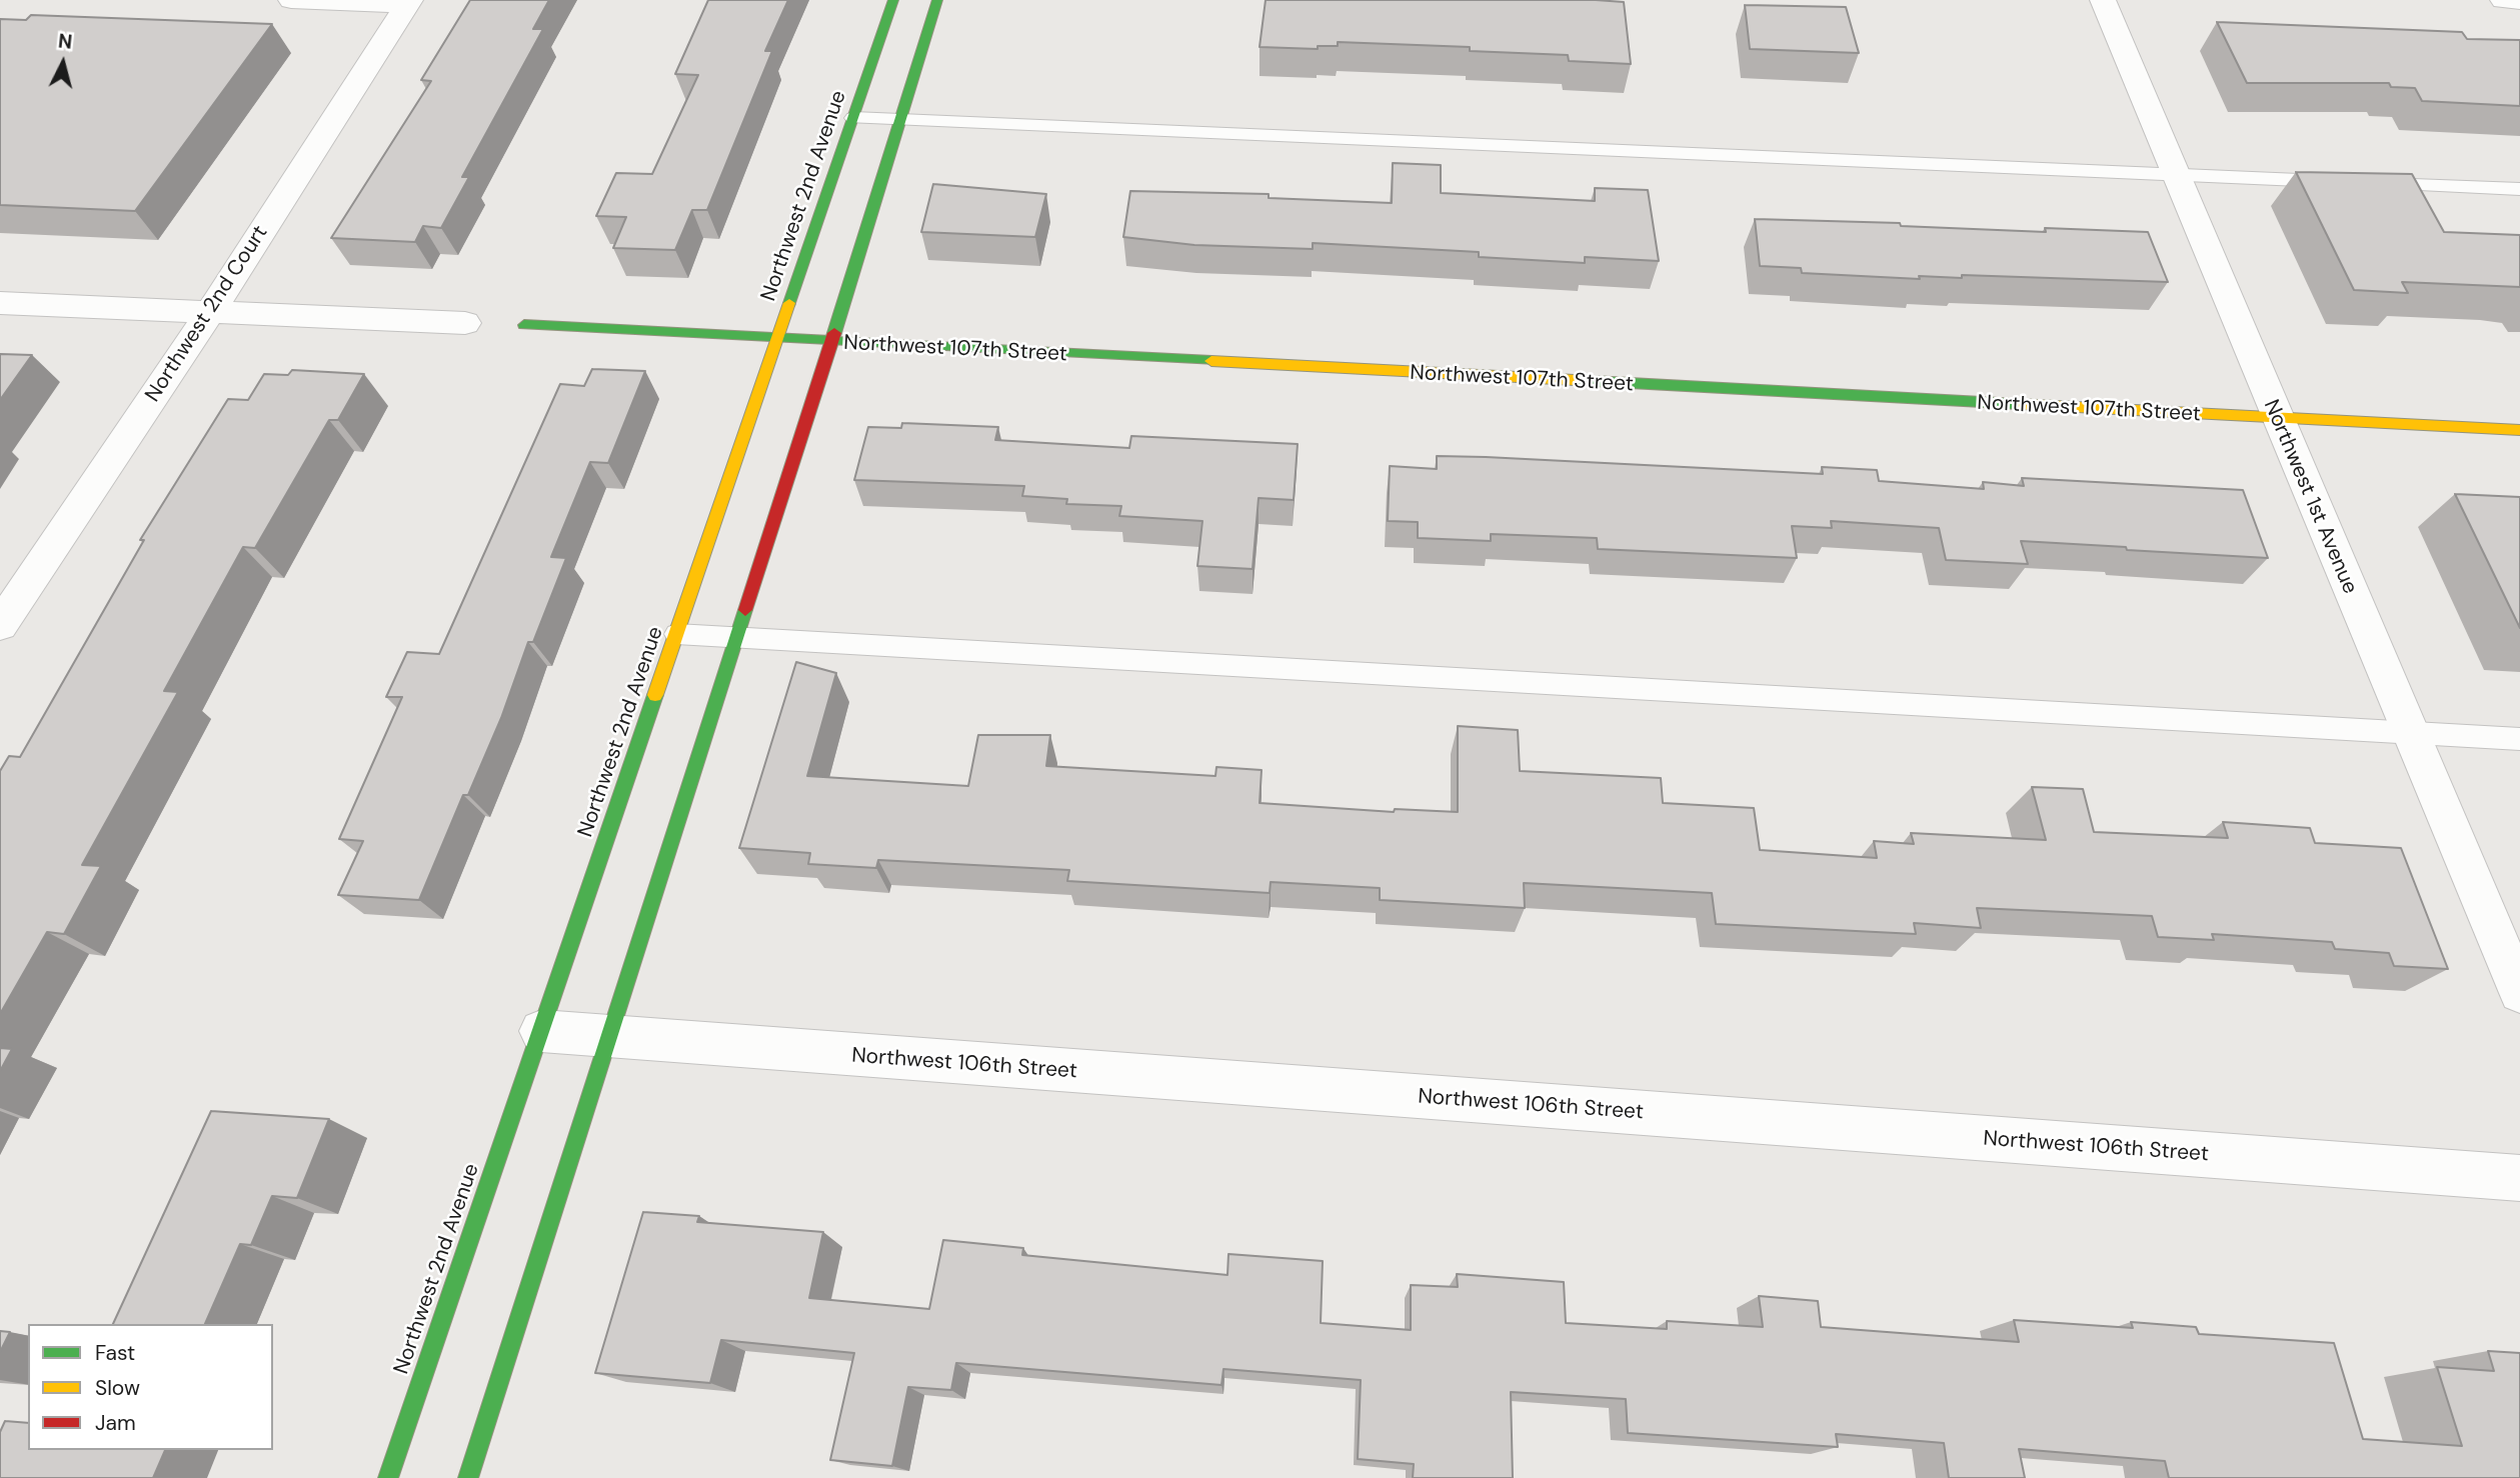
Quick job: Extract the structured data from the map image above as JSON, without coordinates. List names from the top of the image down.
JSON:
{
  "streets": {
    "street": [
      "Northwest 2nd Avenue",
      "Northwest 2nd Court",
      "Northwest 107th Street",
      "Northwest 1st Avenue",
      "Northwest 106th Street"
    ]
  },
  "crossings": [
    ["Northwest 2nd Avenue", "Northwest 107th Street"],
    ["Northwest 2nd Avenue", "Northwest 106th Street"],
    ["Northwest 107th Street", "Northwest 1st Avenue"]
  ],
  "legend": ["Fast", "Slow", "Jam"],
  "north": "top"
}
